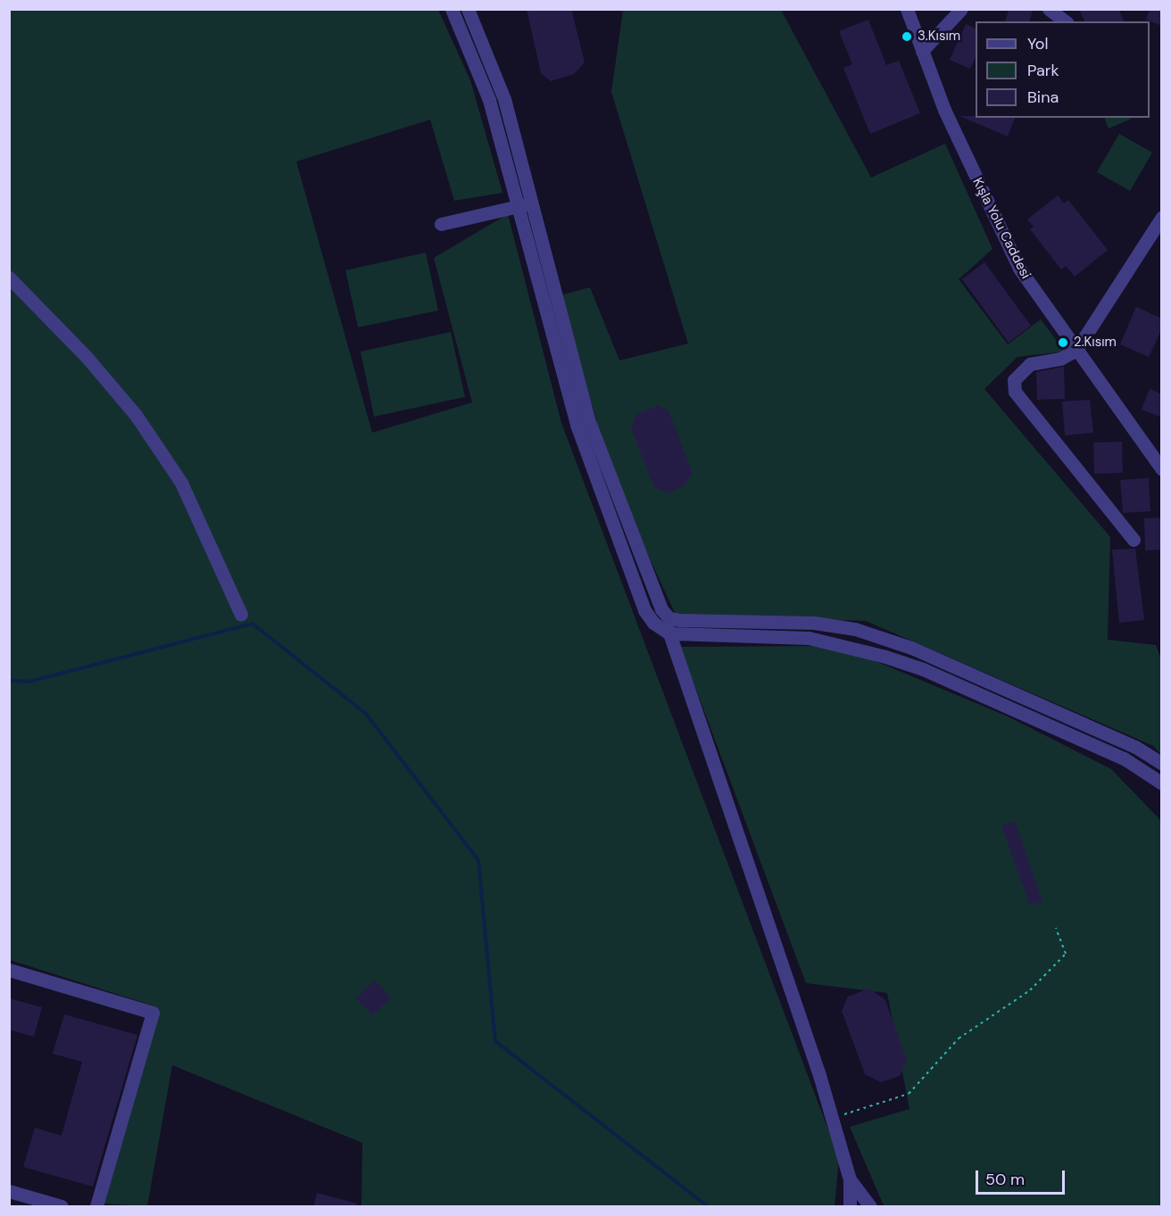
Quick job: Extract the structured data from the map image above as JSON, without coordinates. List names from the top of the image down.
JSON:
{
  "streets": {
    "street": ["Kışla Yolu Caddesi"]
  },
  "places": ["3.Kısım", "2.Kısım"],
  "legend": ["Yol", "Park", "Bina"],
  "scale_bar": "50 m"
}
